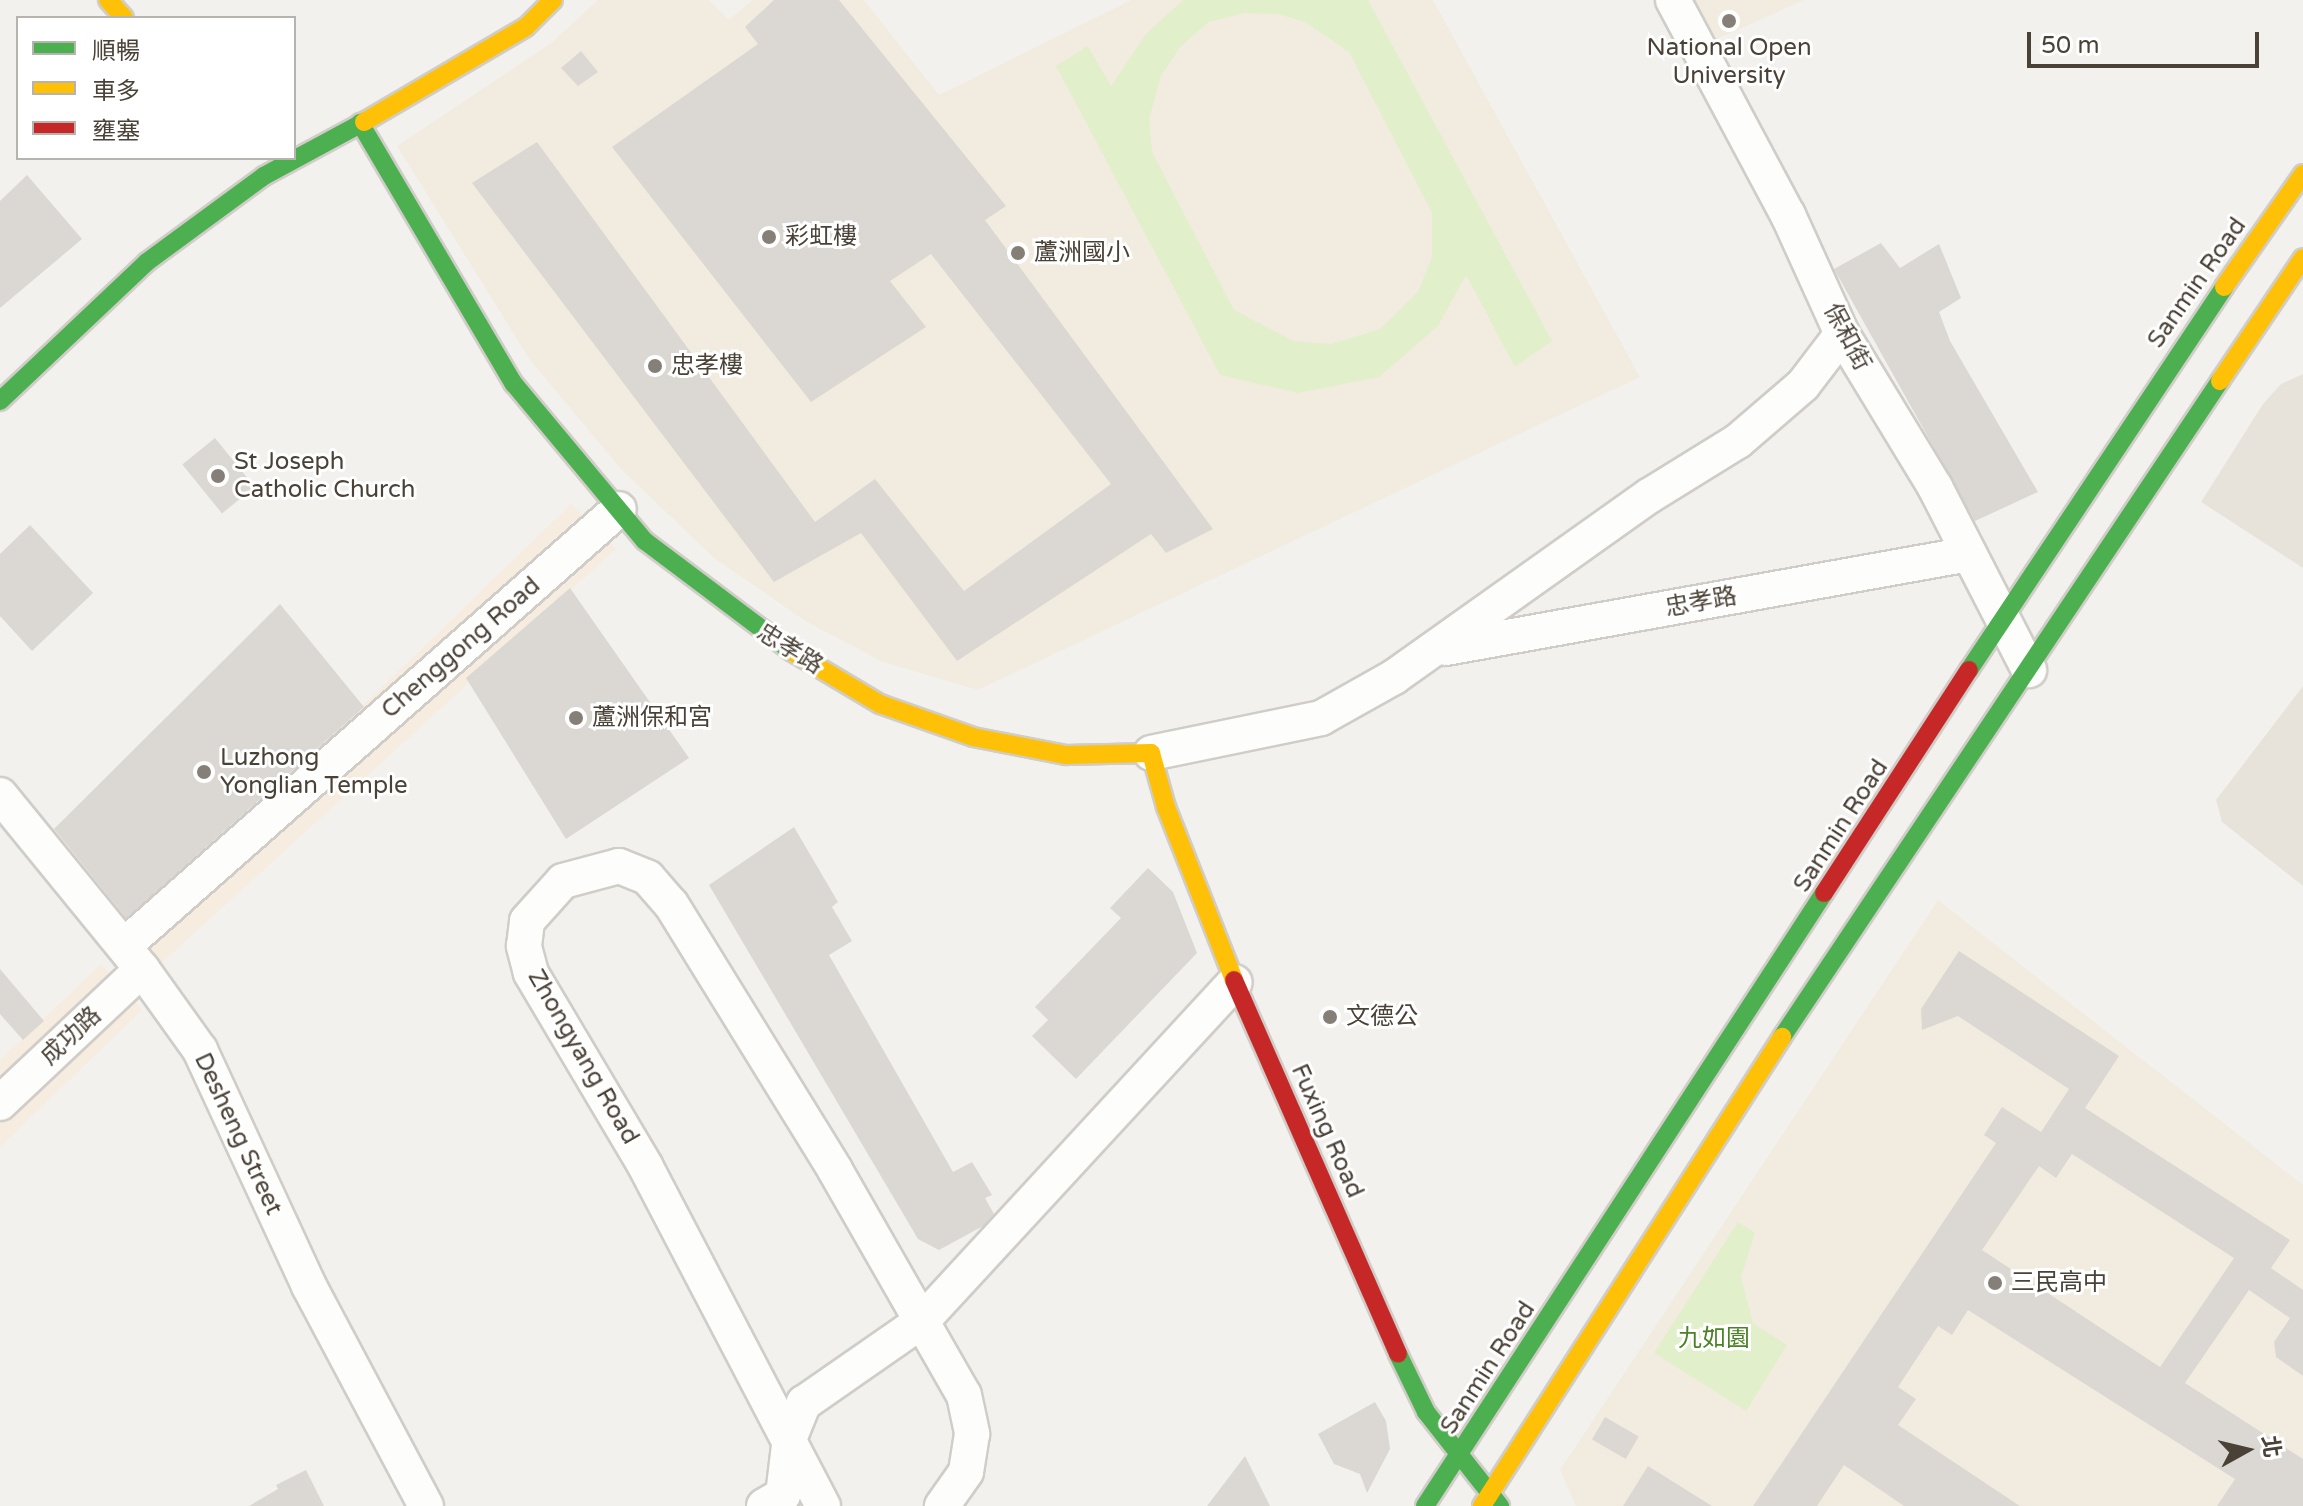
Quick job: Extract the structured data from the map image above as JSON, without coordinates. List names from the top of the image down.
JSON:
{
  "streets": {
    "main road": ["Sanmin Road", "忠孝路", "Fuxing Road"],
    "street": [
      "保和街",
      "Chenggong Road",
      "成功路",
      "Zhongyang Road",
      "Desheng Street"
    ]
  },
  "crossings": [
    ["Sanmin Road", "保和街"],
    ["Sanmin Road", "Fuxing Road"],
    ["保和街", "忠孝路"],
    ["忠孝路", "Chenggong Road"],
    ["忠孝路", "Fuxing Road"],
    ["Chenggong Road", "成功路"],
    ["Chenggong Road", "Desheng Street"],
    ["成功路", "Desheng Street"]
  ],
  "parks": ["九如園"],
  "places": [
    "National Open University",
    "彩虹樓",
    "蘆洲國小",
    "忠孝樓",
    "St Joseph Catholic Church",
    "蘆洲保和宮",
    "Luzhong Yonglian Temple",
    "文德公",
    "三民高中"
  ],
  "legend": ["順暢", "車多", "壅塞"],
  "scale_bar": "50 m",
  "north": "right"
}
